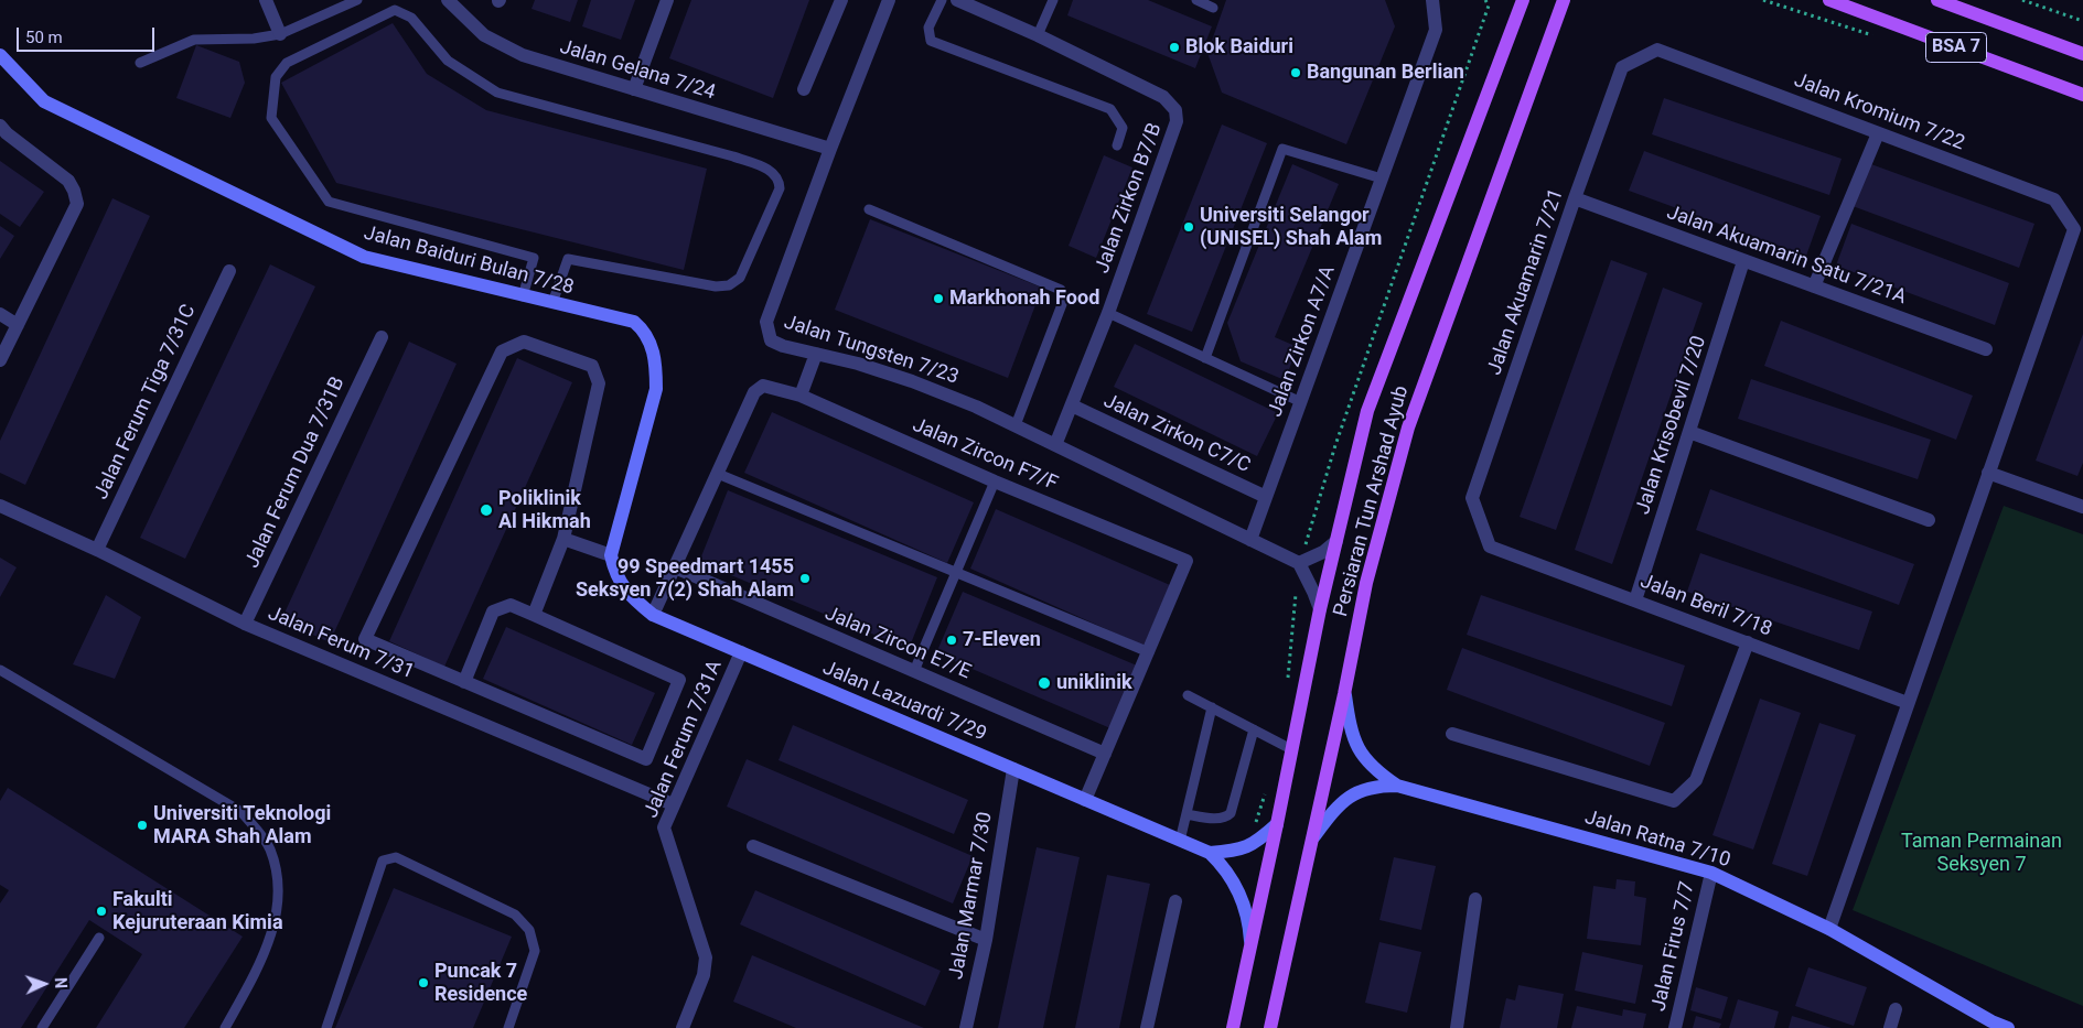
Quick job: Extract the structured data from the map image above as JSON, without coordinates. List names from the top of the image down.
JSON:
{
  "streets": {
    "main road": ["BSA 7", "Persiaran Tun Arshad Ayub"],
    "street": [
      "Jalan Gelana 7/24",
      "Jalan Kromium 7/22",
      "Jalan Zirkon B7/B",
      "Jalan Akuamarin Satu 7/21A",
      "Jalan Baiduri Bulan 7/28",
      "Jalan Akuamarin 7/21",
      "Jalan Zirkon A7/A",
      "Jalan Tungsten 7/23",
      "Jalan Ferum Tiga 7/31C",
      "Jalan Krisobevil 7/20",
      "Jalan Zirkon C7/C",
      "Jalan Zircon F7/F",
      "Jalan Ferum Dua 7/31B",
      "Jalan Beril 7/18",
      "Jalan Ferum 7/31",
      "Jalan Zircon E7/E",
      "Jalan Lazuardi 7/29",
      "Jalan Ferum 7/31A",
      "Jalan Ratna 7/10",
      "Jalan Marmar 7/30",
      "Jalan Firus 7/7"
    ]
  },
  "crossings": [
    ["Jalan Gelana 7/24", "Jalan Tungsten 7/23"],
    ["Jalan Kromium 7/22", "Jalan Akuamarin 7/21"],
    ["Jalan Zirkon B7/B", "Jalan Tungsten 7/23"],
    ["Jalan Zirkon B7/B", "Jalan Zirkon C7/C"],
    ["Jalan Akuamarin Satu 7/21A", "Jalan Akuamarin 7/21"],
    ["Jalan Akuamarin Satu 7/21A", "Jalan Krisobevil 7/20"],
    ["Jalan Baiduri Bulan 7/28", "Jalan Lazuardi 7/29"],
    ["Jalan Akuamarin 7/21", "Jalan Beril 7/18"],
    ["Jalan Zirkon A7/A", "Jalan Tungsten 7/23"],
    ["Jalan Zirkon A7/A", "Jalan Zirkon C7/C"],
    ["Jalan Ferum Tiga 7/31C", "Jalan Ferum 7/31"],
    ["Jalan Krisobevil 7/20", "Jalan Beril 7/18"],
    ["Jalan Zircon F7/F", "Jalan Zircon E7/E"],
    ["Jalan Zircon F7/F", "Jalan Lazuardi 7/29"],
    ["Jalan Ferum Dua 7/31B", "Jalan Ferum 7/31"],
    ["Persiaran Tun Arshad Ayub", "Jalan Ratna 7/10"],
    ["Jalan Ferum 7/31", "Jalan Ferum 7/31A"],
    ["Jalan Lazuardi 7/29", "Jalan Ferum 7/31A"],
    ["Jalan Lazuardi 7/29", "Jalan Marmar 7/30"],
    ["Jalan Ratna 7/10", "Jalan Firus 7/7"]
  ],
  "parks": ["Taman Permainan Seksyen 7"],
  "places": [
    "Blok Baiduri",
    "Bangunan Berlian",
    "Universiti Selangor (UNISEL) Shah Alam",
    "Markhonah Food",
    "Poliklinik Al Hikmah",
    "99 Speedmart 1455 Seksyen 7(2) Shah Alam",
    "7-Eleven",
    "uniklinik",
    "Universiti Teknologi MARA Shah Alam",
    "Fakulti Kejuruteraan Kimia",
    "Puncak 7 Residence"
  ],
  "scale_bar": "50 m",
  "north": "right"
}
